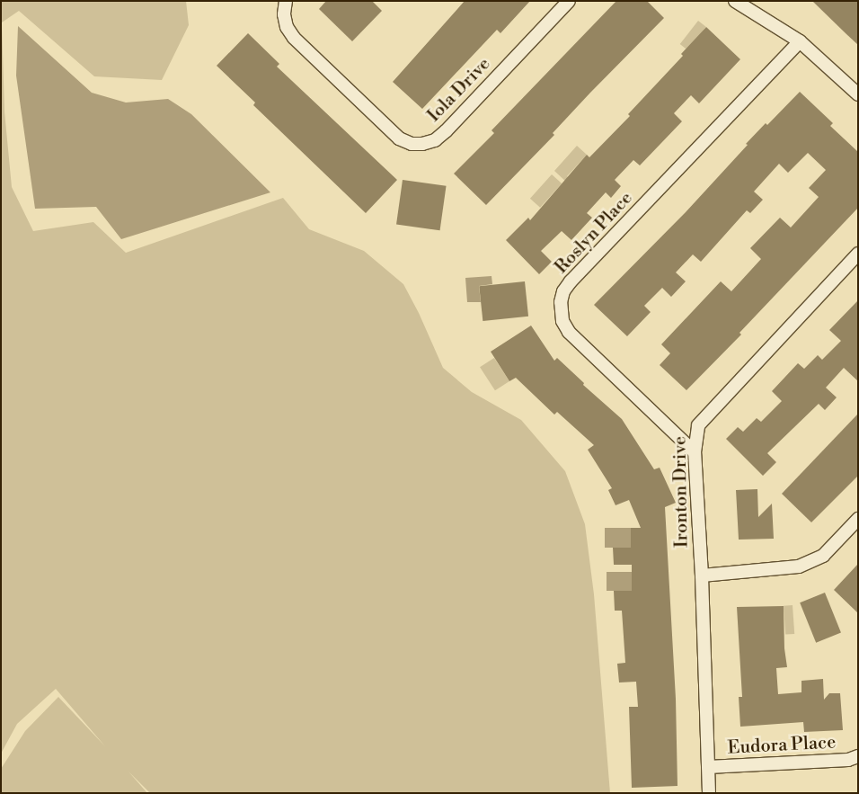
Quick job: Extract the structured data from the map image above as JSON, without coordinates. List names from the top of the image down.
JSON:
{
  "streets": {
    "street": [
      "Iola Drive",
      "Roslyn Place",
      "Ironton Drive",
      "Eudora Place"
    ]
  },
  "crossings": [
    ["Roslyn Place", "Ironton Drive"],
    ["Ironton Drive", "Eudora Place"]
  ]
}
